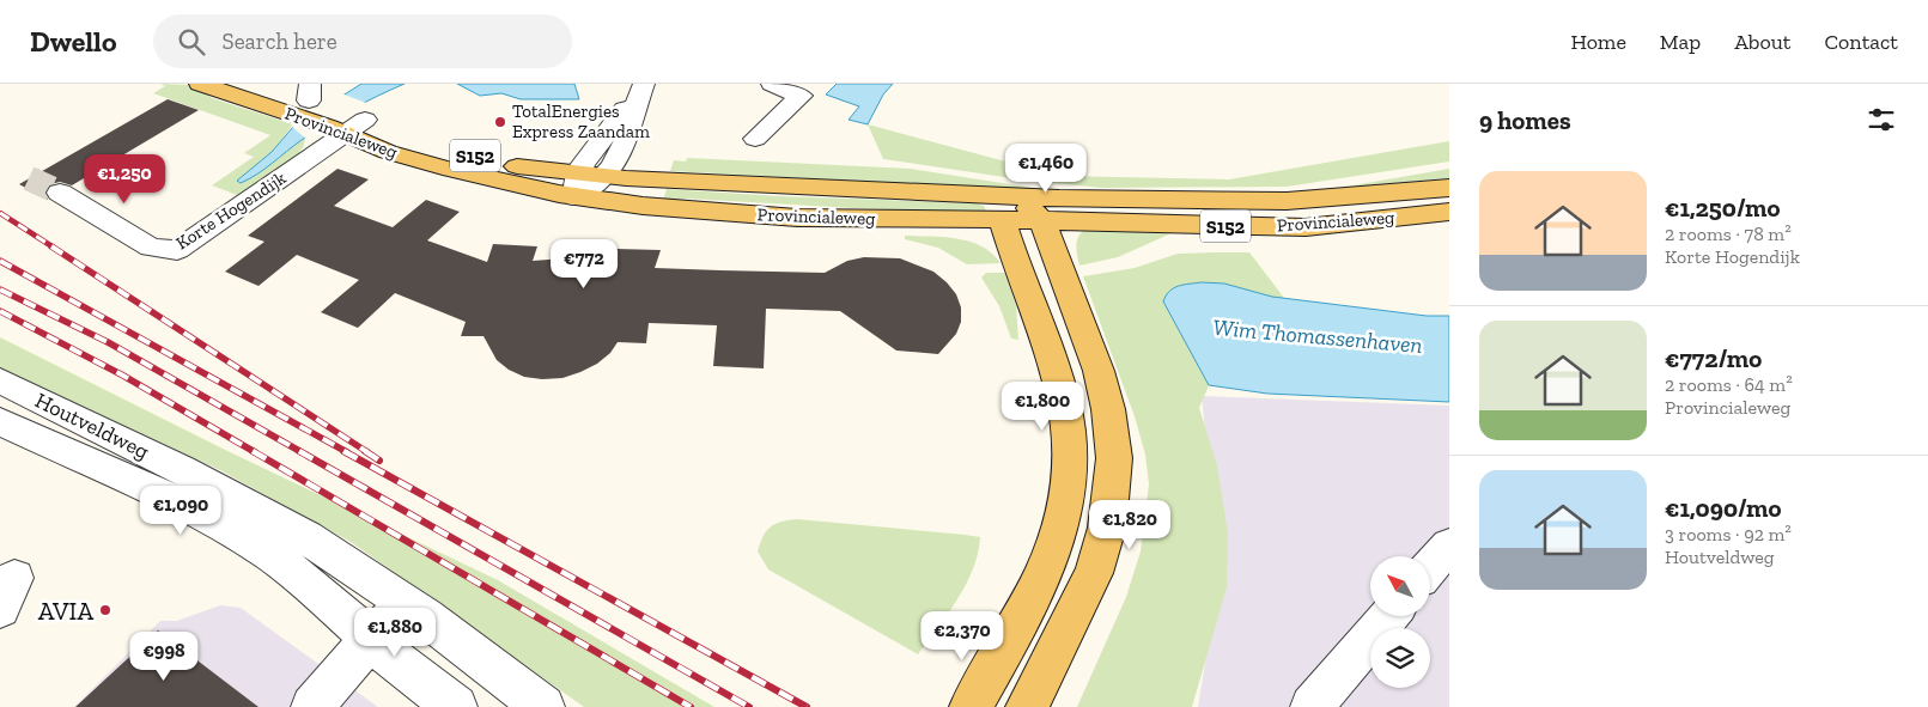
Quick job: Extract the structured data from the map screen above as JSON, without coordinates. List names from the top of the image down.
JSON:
{
  "streets": {
    "main road": ["Provincialeweg", "S152"],
    "street": ["Korte Hogendijk", "Houtveldweg"]
  },
  "crossings": [
    ["Provincialeweg", "Korte Hogendijk"]
  ],
  "water": ["Wim Thomassenhaven"],
  "places": ["TotalEnergies Express Zaandam", "AVIA"],
  "north": "top left",
  "page": {
    "header": "Dwello",
    "search": "Search here",
    "nav": [
      "Home",
      "Map",
      "About",
      "Contact"
    ],
    "heading": "9 homes",
    "price": [
      "€1,460",
      "€1,250",
      "€772",
      "€1,800",
      "€1,090",
      "€1,820",
      "€1,880",
      "€2,370",
      "€998"
    ],
    "list": [
      {
        "name": "€1,250/mo",
        "note": "2 rooms · 78 m² · Korte Hogendijk"
      },
      {
        "name": "€772/mo",
        "note": "2 rooms · 64 m² · Provincialeweg"
      },
      {
        "name": "€1,090/mo",
        "note": "3 rooms · 92 m² · Houtveldweg"
      }
    ]
  }
}
